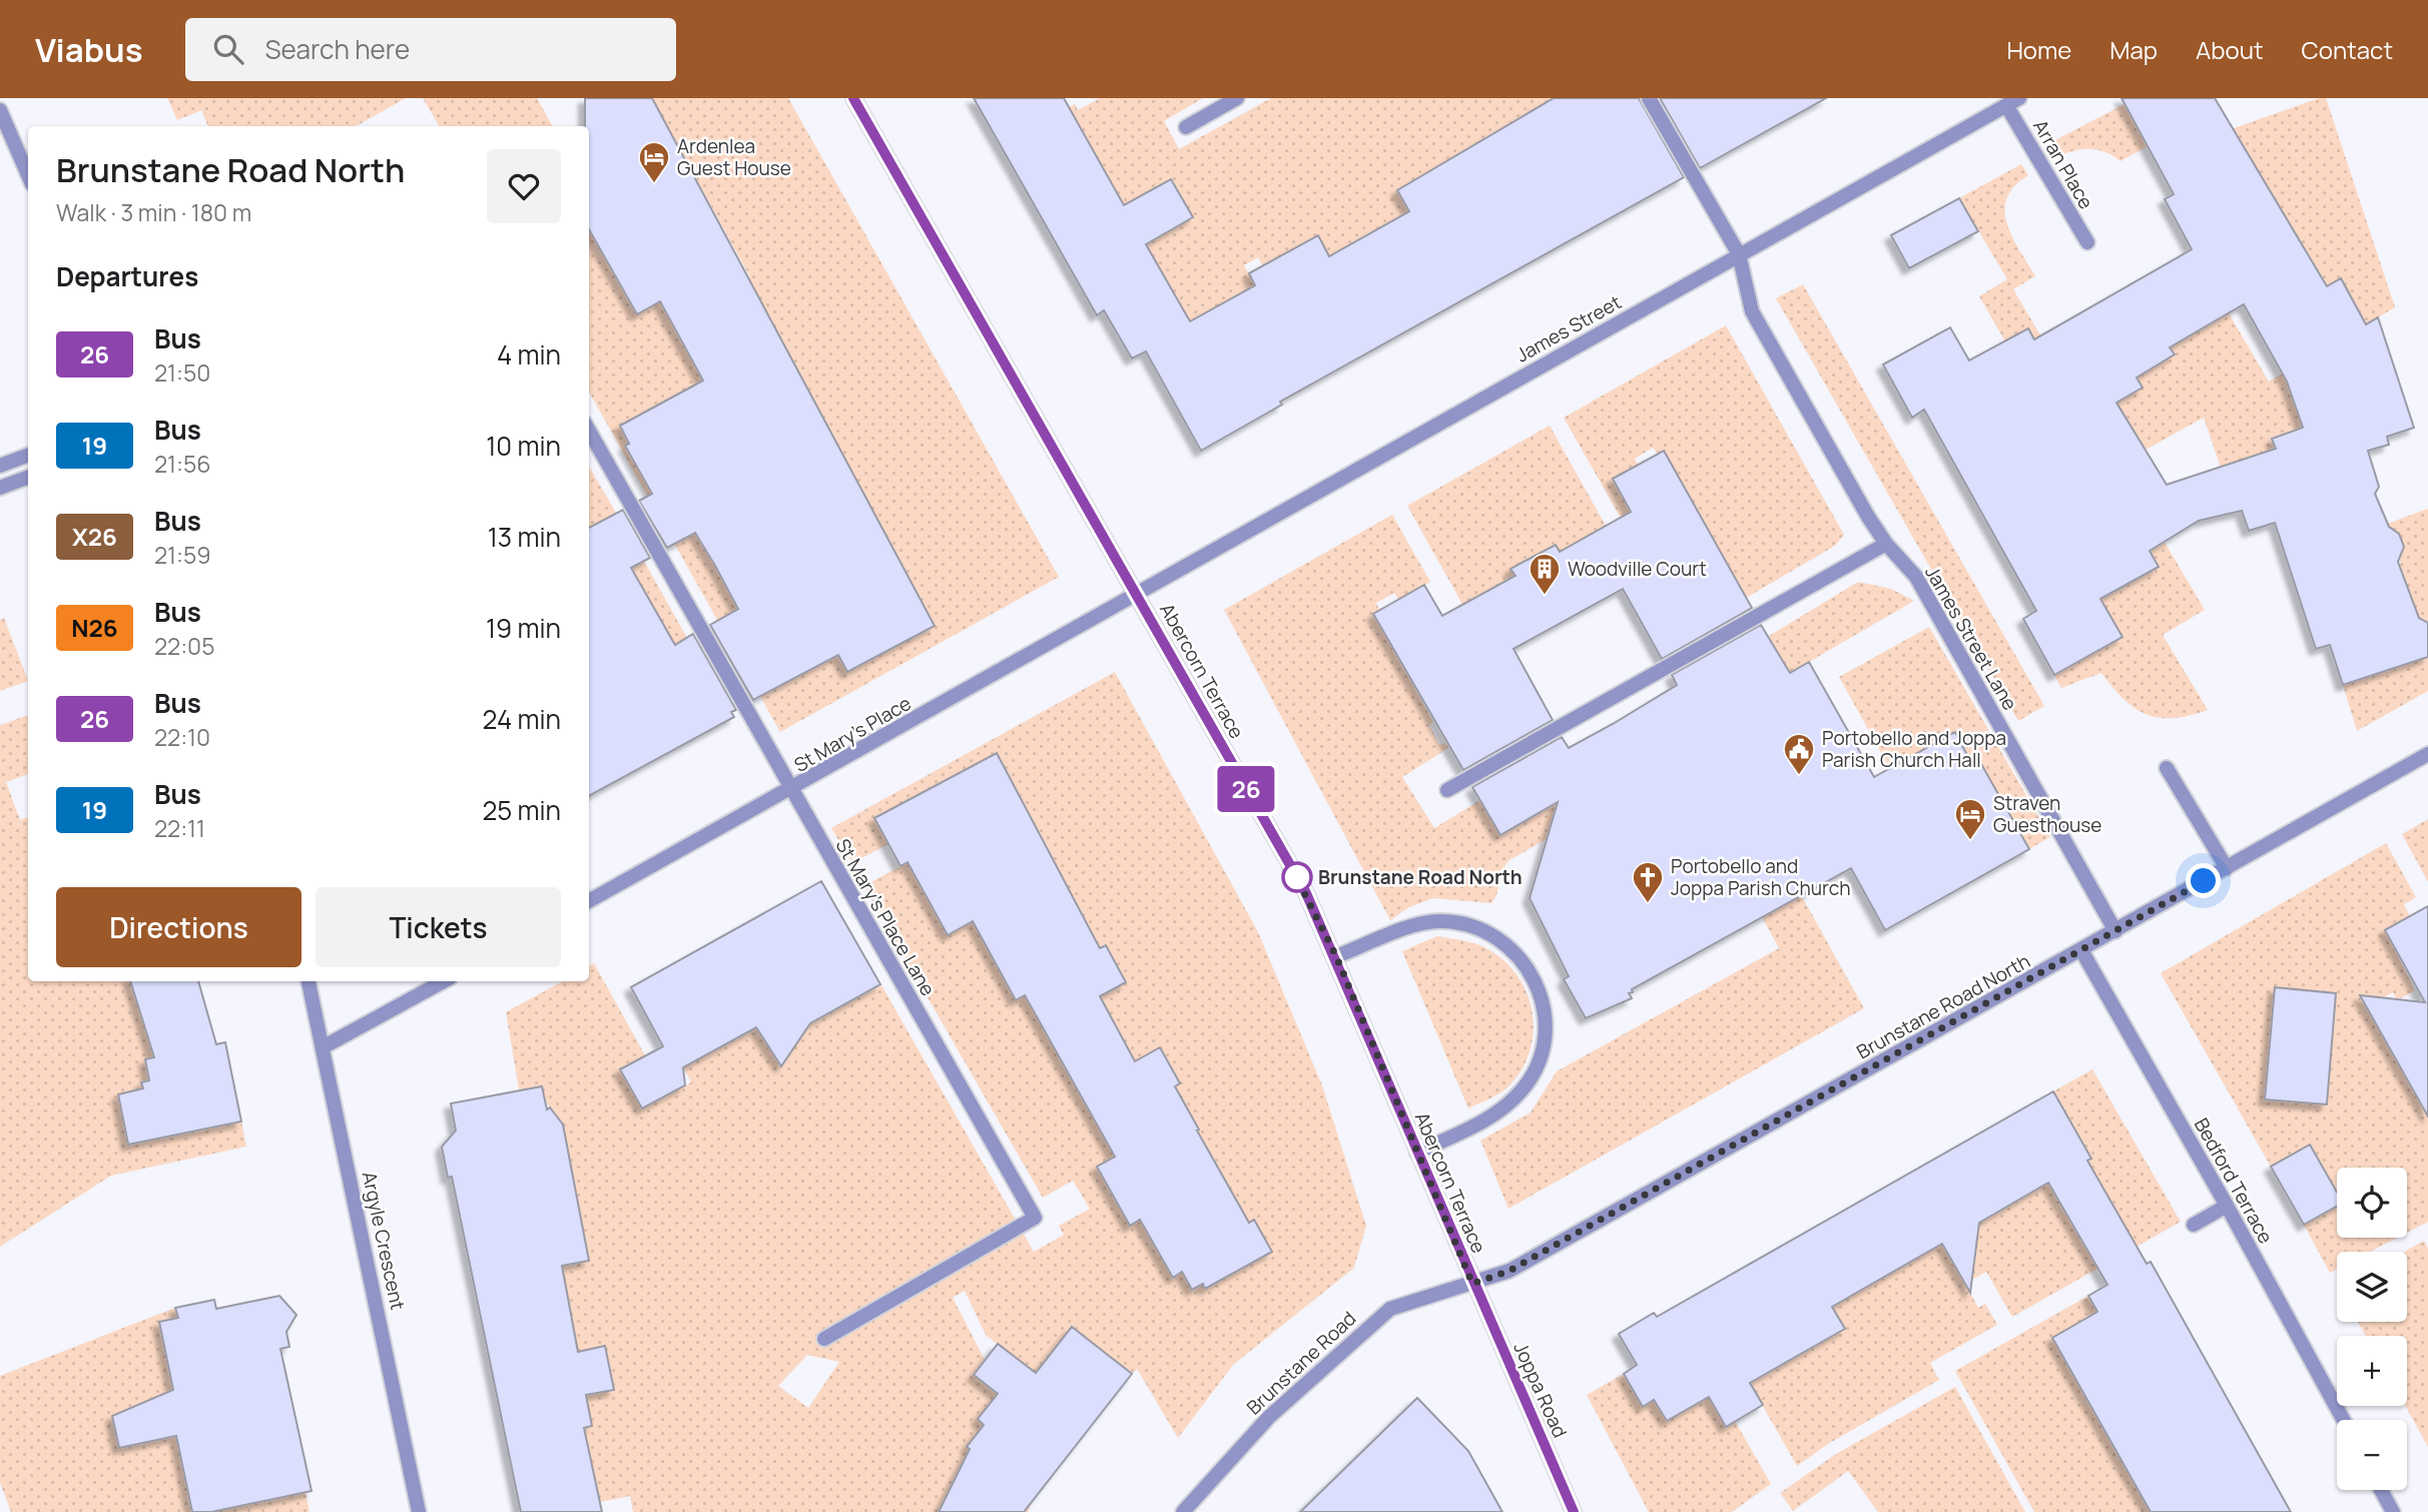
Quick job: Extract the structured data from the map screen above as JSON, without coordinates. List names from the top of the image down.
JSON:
{
  "streets": {
    "main road": ["Abercorn Terrace", "Joppa Road"],
    "street": [
      "Arran Place",
      "James Street",
      "James Street Lane",
      "St Mary's Place",
      "St Mary's Place Lane",
      "Brunstane Road North",
      "Bedford Terrace",
      "Argyle Crescent",
      "Brunstane Road"
    ]
  },
  "crossings": [
    ["Arran Place", "James Street"],
    ["James Street", "James Street Lane"],
    ["James Street", "Abercorn Terrace"],
    ["James Street", "St Mary's Place"],
    ["James Street Lane", "Brunstane Road North"],
    ["Abercorn Terrace", "St Mary's Place"],
    ["Abercorn Terrace", "Brunstane Road North"],
    ["Abercorn Terrace", "Brunstane Road"],
    ["Abercorn Terrace", "Joppa Road"],
    ["St Mary's Place", "St Mary's Place Lane"],
    ["Brunstane Road North", "Bedford Terrace"],
    ["Brunstane Road North", "Brunstane Road"],
    ["Brunstane Road North", "Joppa Road"],
    ["Brunstane Road", "Joppa Road"]
  ],
  "places": {
    "hotel": ["Ardenlea Guest House", "Straven Guesthouse"],
    "building": ["Woodville Court"],
    "public building": ["Portobello and Joppa Parish Church Hall"],
    "other": ["Brunstane Road North"],
    "church": ["Portobello and Joppa Parish Church"]
  },
  "lines": ["bus line 26"],
  "page": {
    "header": "Viabus",
    "search": "Search here",
    "nav": [
      "Home",
      "Map",
      "About",
      "Contact"
    ],
    "on_map": "26",
    "heading": [
      ["Brunstane Road North", "Walk · 3 min · 180 m"],
      "Departures"
    ],
    "list": [
      {
        "mark": "26",
        "name": "Bus",
        "note": "21:50",
        "value": "4 min"
      },
      {
        "mark": "19",
        "name": "Bus",
        "note": "21:56",
        "value": "10 min"
      },
      {
        "mark": "X26",
        "name": "Bus",
        "note": "21:59",
        "value": "13 min"
      },
      {
        "mark": "N26",
        "name": "Bus",
        "note": "22:05",
        "value": "19 min"
      },
      {
        "mark": "26",
        "name": "Bus",
        "note": "22:10",
        "value": "24 min"
      },
      {
        "mark": "19",
        "name": "Bus",
        "note": "22:11",
        "value": "25 min"
      }
    ],
    "buttons": ["Directions", "Tickets"],
    "map_buttons": ["+", "−"]
  }
}
